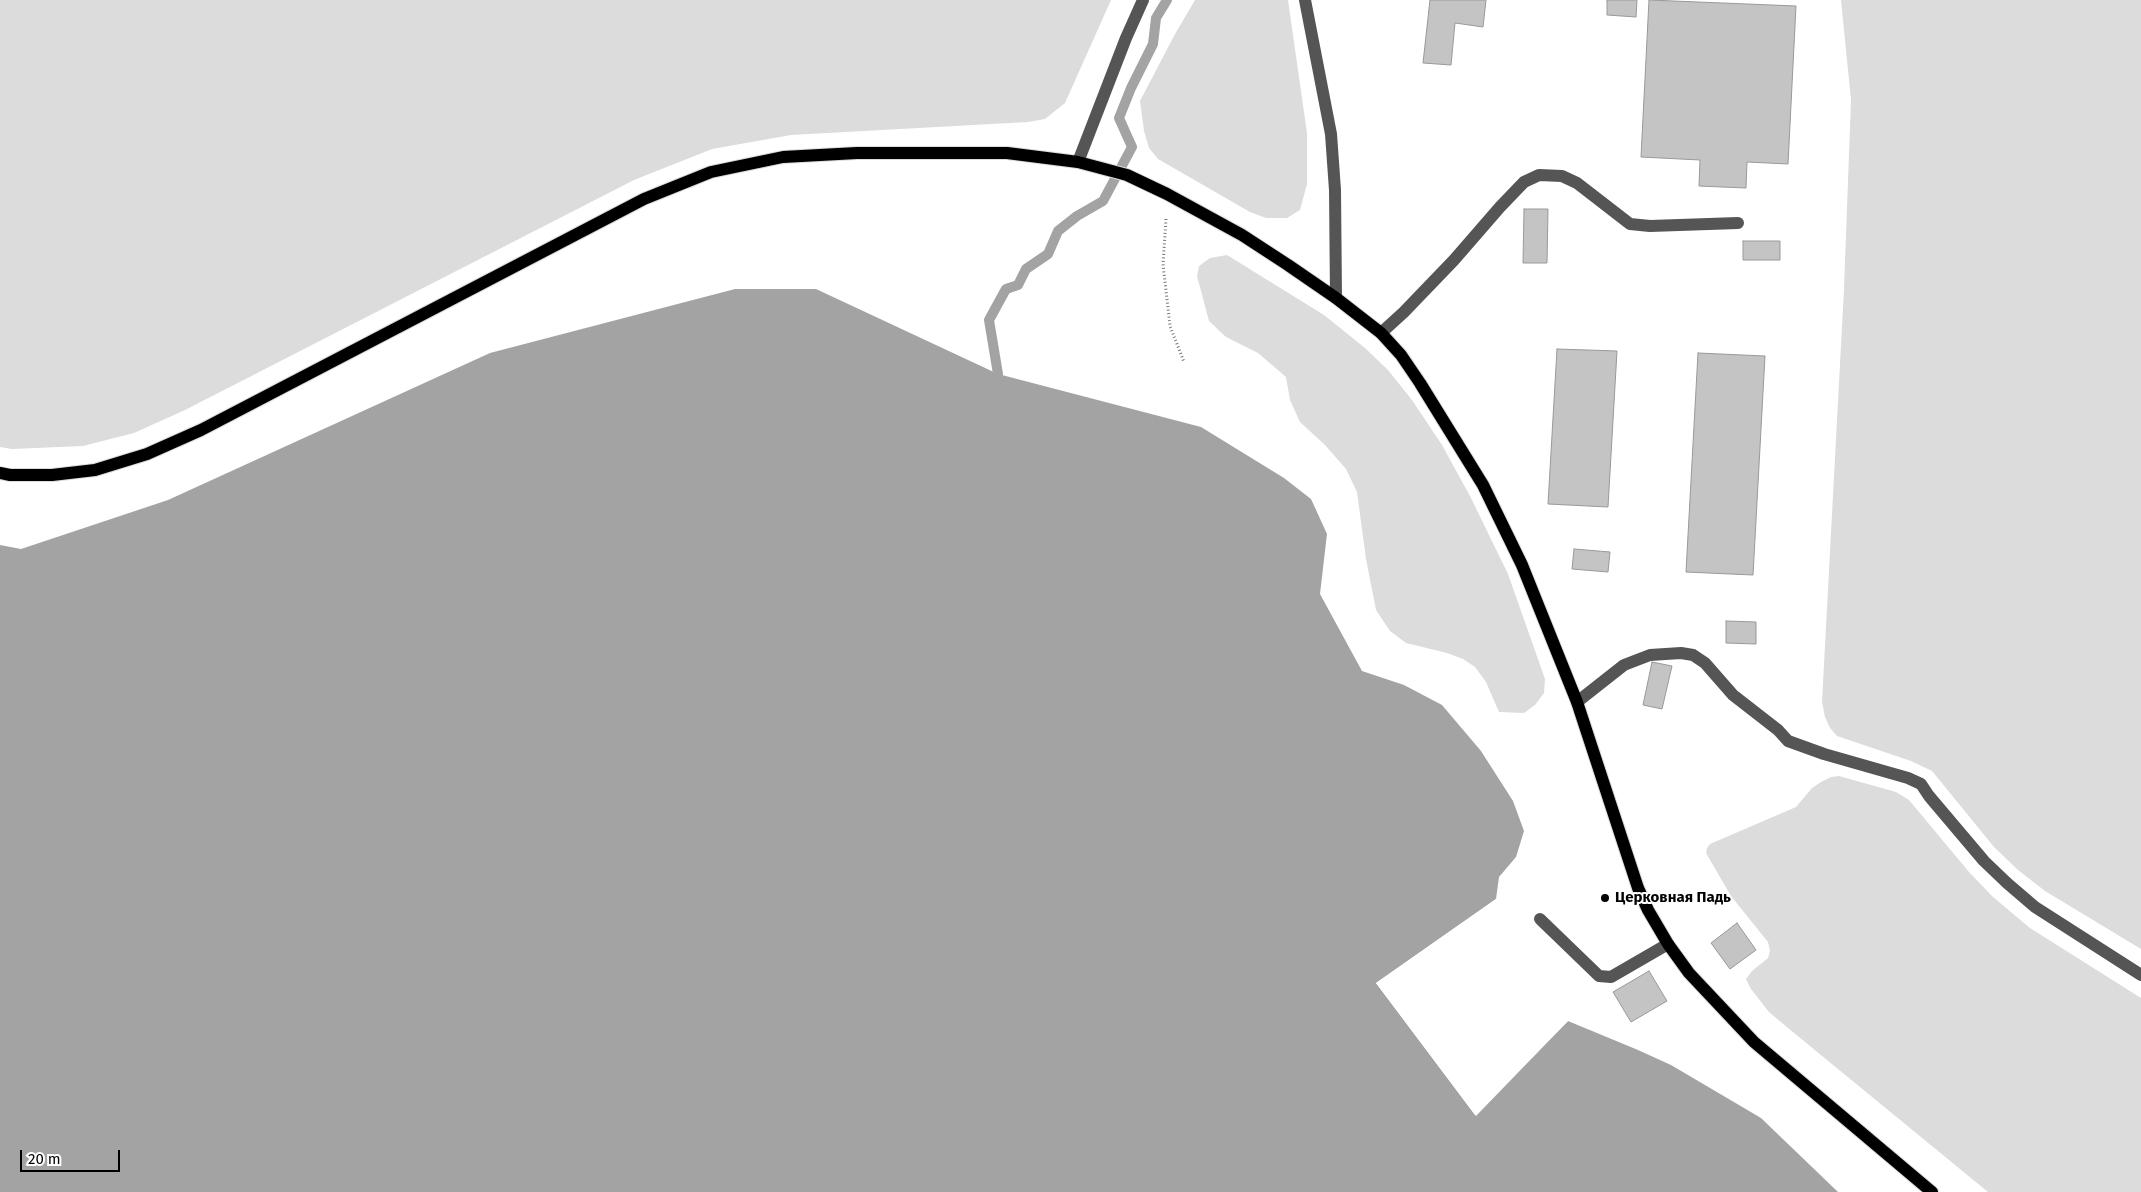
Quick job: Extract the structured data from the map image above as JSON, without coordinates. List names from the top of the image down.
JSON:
{
  "places": ["Церковная Падь"],
  "scale_bar": "20 m"
}
